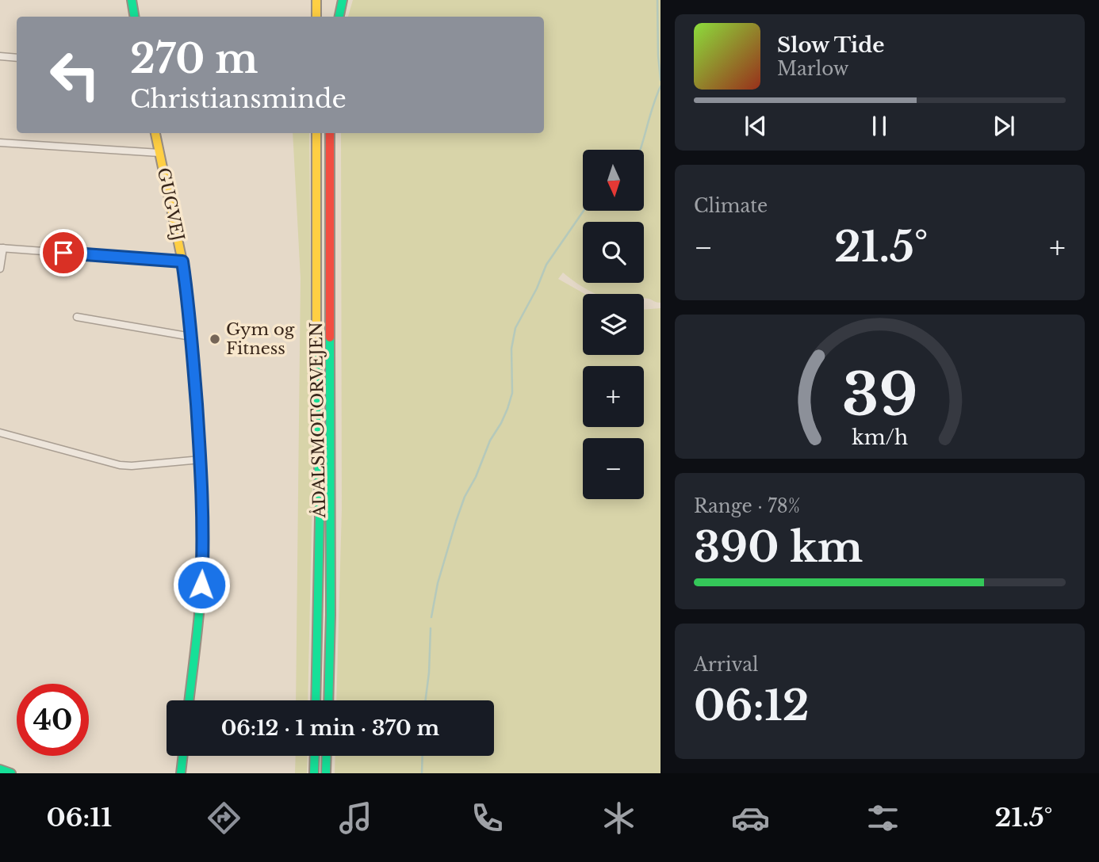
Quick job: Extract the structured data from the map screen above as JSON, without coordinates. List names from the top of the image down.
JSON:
{
  "streets": {
    "main road": ["GUGVEJ", "ÅDALSMOTORVEJEN"]
  },
  "places": ["Gym og Fitness"],
  "north": "bottom",
  "page": {
    "turn": ["270 m", "Christiansminde"],
    "song": ["Slow Tide", "Marlow"],
    "map_buttons": ["+", "−"],
    "tile": [
      "Climate",
      ["Range · 78%", "390 km"],
      ["Arrival", "06:12"]
    ],
    "heat": ["−", "21.5°", "+"],
    "limit": "40",
    "trip": "06:12 · 1 min · 370 m",
    "tabs": ["06:11", "21.5°"],
    "gauge": ["39", "km/h"]
  }
}
